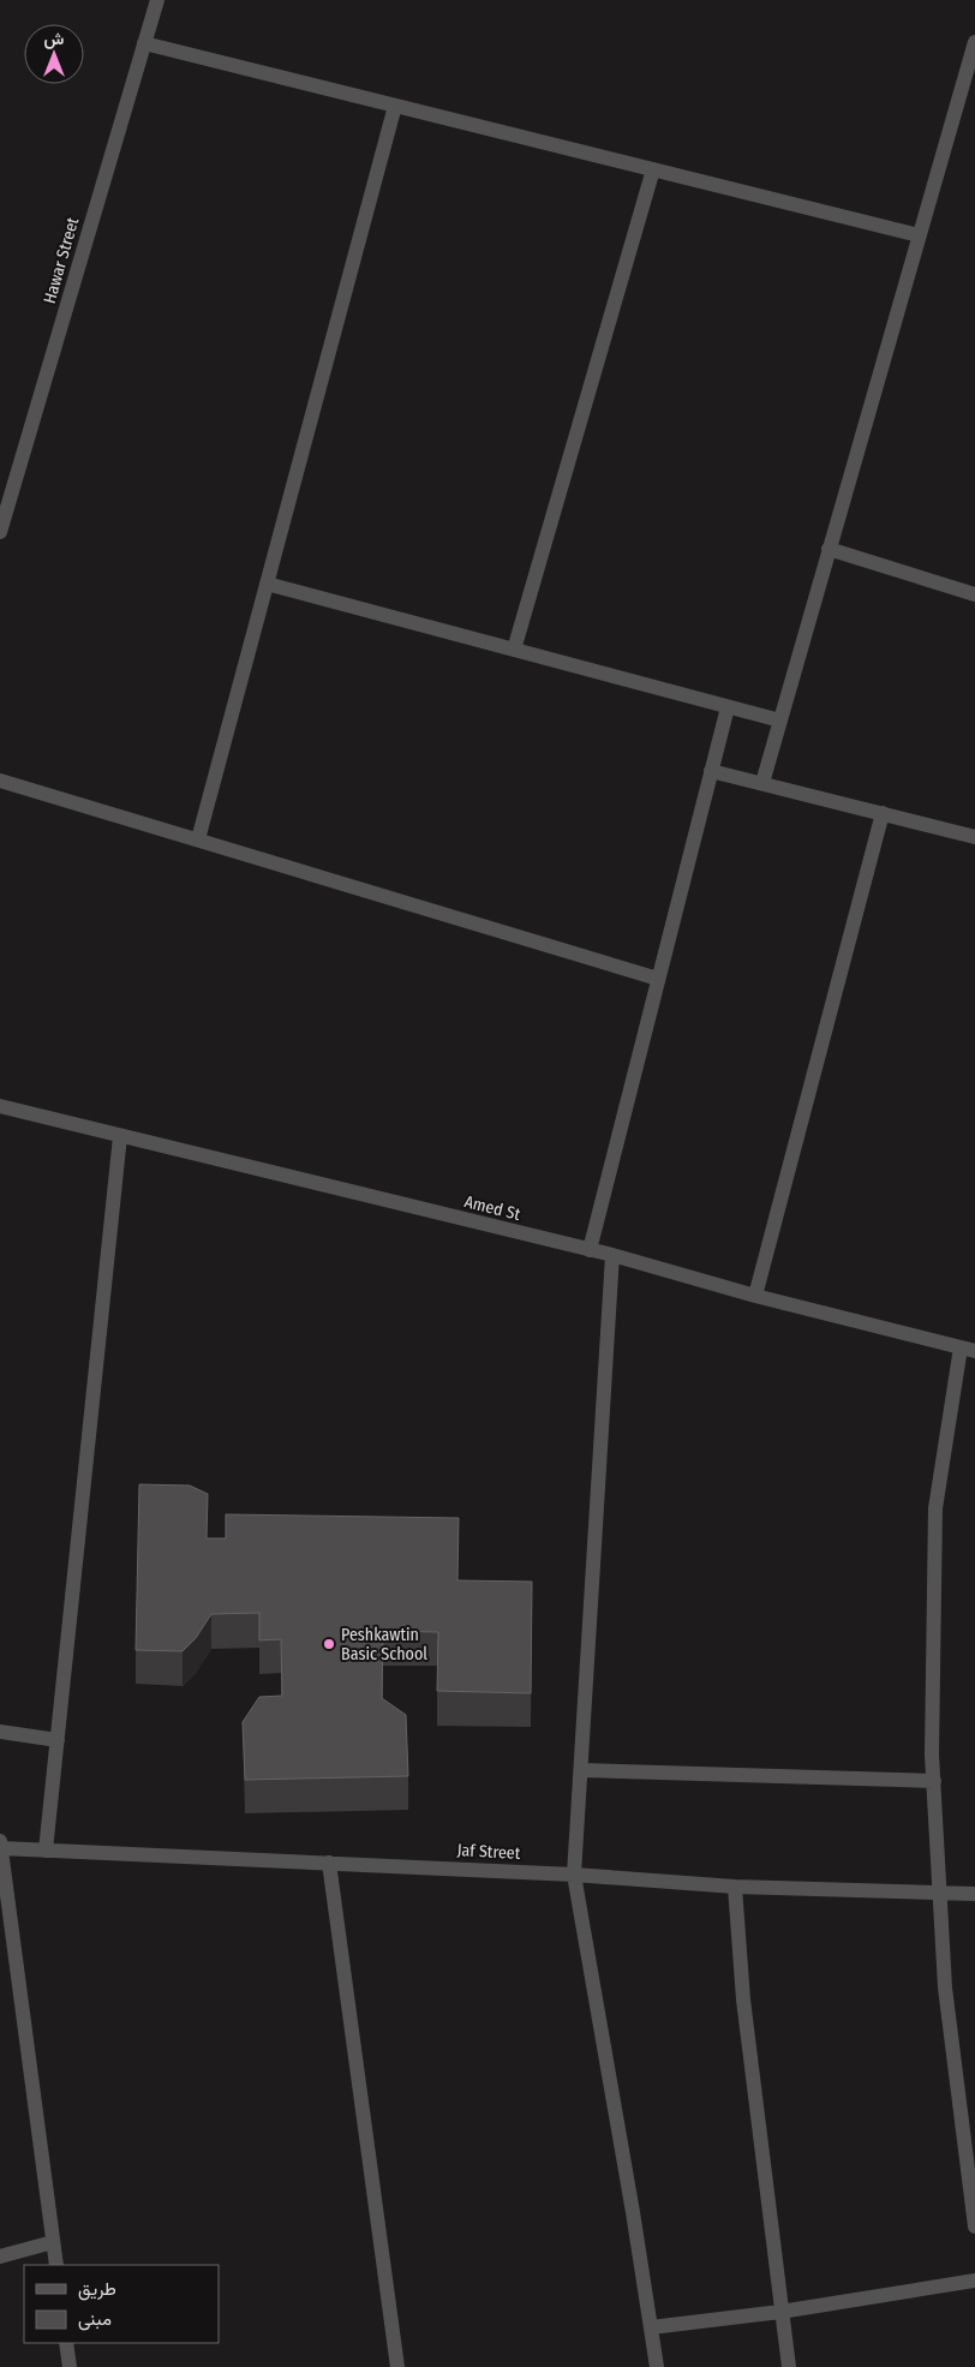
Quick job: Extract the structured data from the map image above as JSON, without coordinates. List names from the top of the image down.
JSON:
{
  "streets": {
    "street": ["Hawar Street", "Amed St", "Jaf Street"]
  },
  "places": ["Peshkawtin Basic School"],
  "legend": ["طريق", "مبنى"],
  "north": "top"
}
